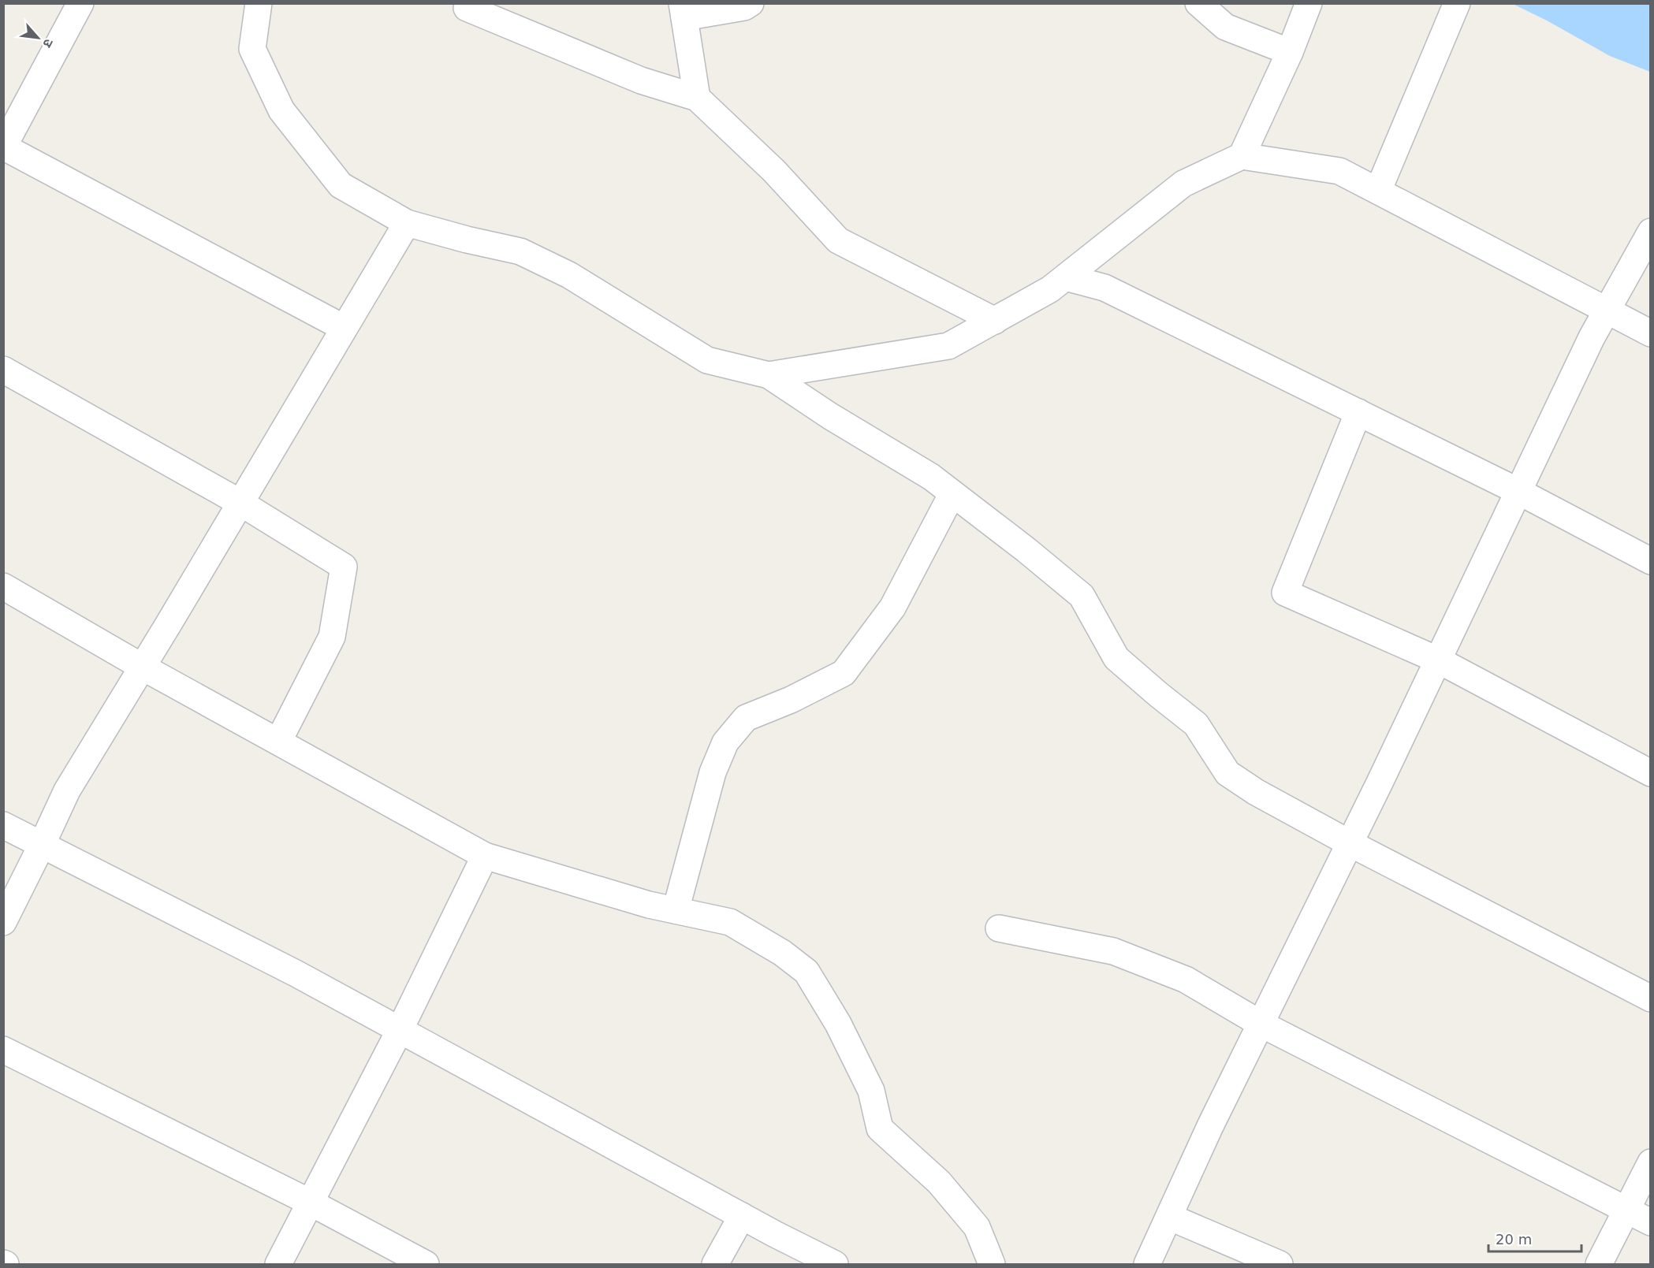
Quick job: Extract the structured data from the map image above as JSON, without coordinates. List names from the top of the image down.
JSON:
{
  "scale_bar": "20 m",
  "north": "bottom right"
}
